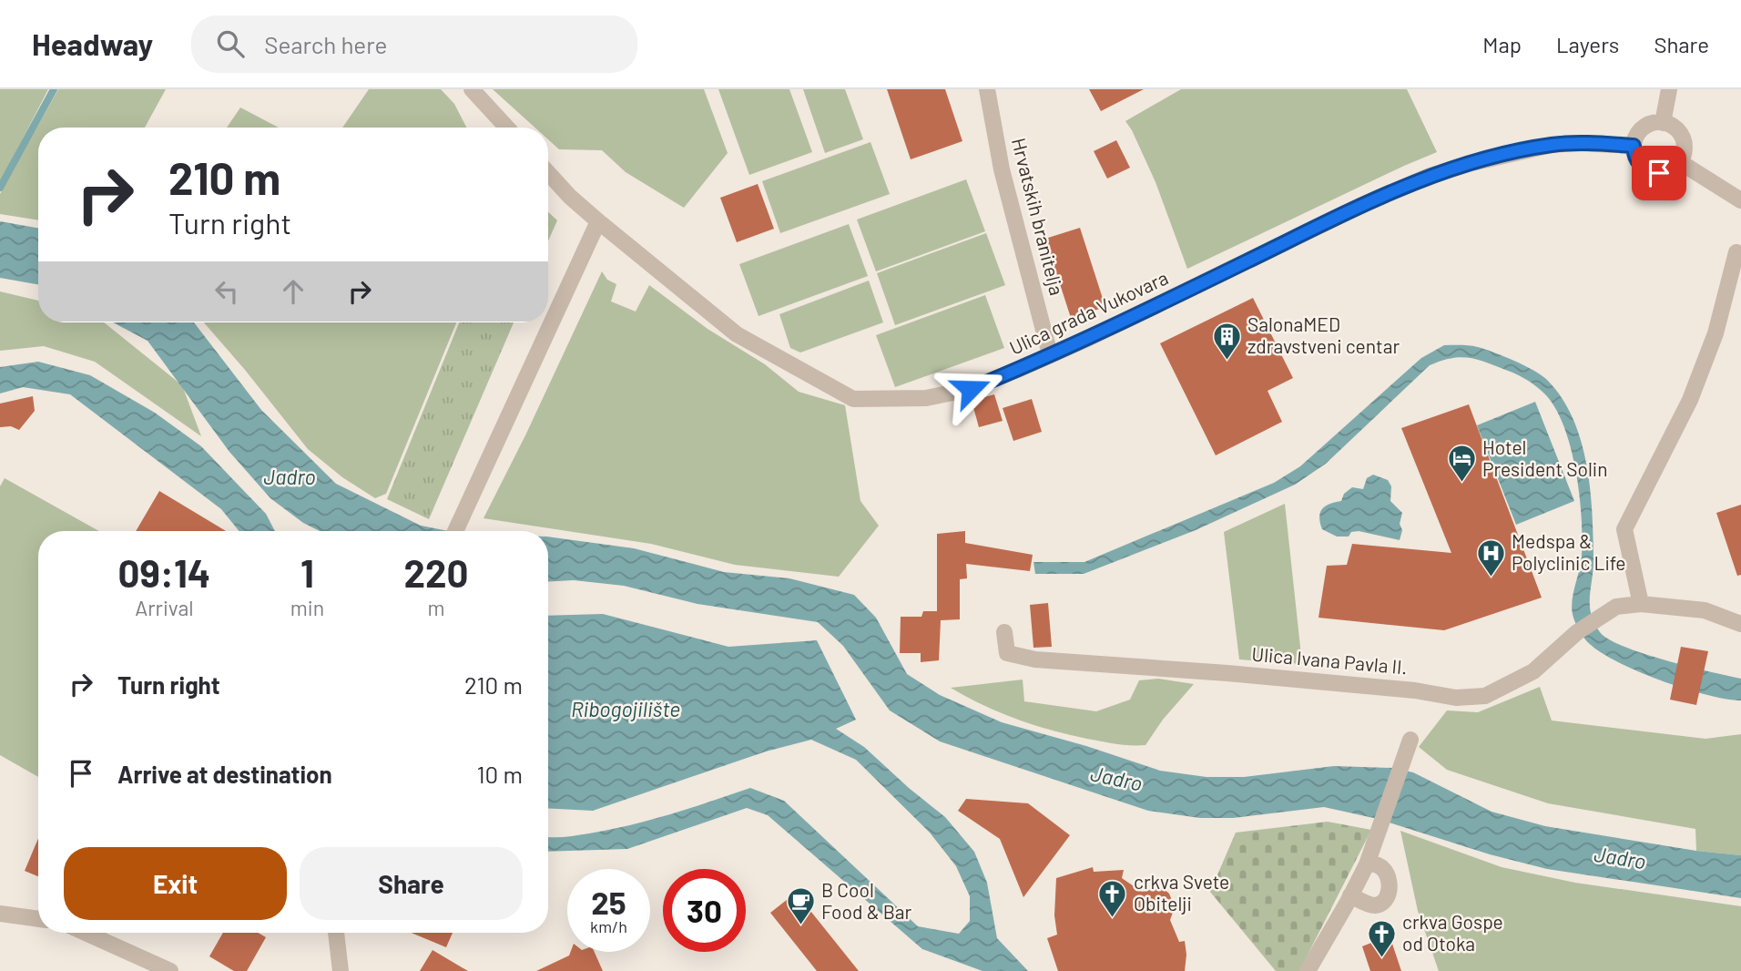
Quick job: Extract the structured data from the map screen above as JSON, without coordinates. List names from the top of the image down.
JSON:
{
  "streets": {
    "street": ["Hrvatskih branitelja", "Ulica grada Vukovara", "Ulica Ivana Pavla II."]
  },
  "crossings": [
    ["Hrvatskih branitelja", "Ulica grada Vukovara"]
  ],
  "water": ["Jadro", "Ribogojilište"],
  "places": {
    "building": ["SalonaMED zdravstveni centar"],
    "hotel": ["Hotel President Solin"],
    "hospital": ["Medspa & Polyclinic Life"],
    "church": ["crkva Svete Obitelji", "crkva Gospe od Otoka"],
    "cafe": ["B Cool Food & Bar"]
  },
  "page": {
    "header": "Headway",
    "search": "Search here",
    "nav": ["Map", "Layers", "Share"],
    "turn": ["210 m", "Turn right"],
    "eta": [
      "09:14",
      "Arrival",
      "1",
      "min",
      "220",
      "m"
    ],
    "list": [
      {
        "name": "Turn right",
        "value": "210 m"
      },
      {
        "name": "Arrive at destination",
        "value": "10 m"
      }
    ],
    "buttons": ["Exit", "Share"],
    "speed": "25 km/h",
    "limit": "30"
  }
}
